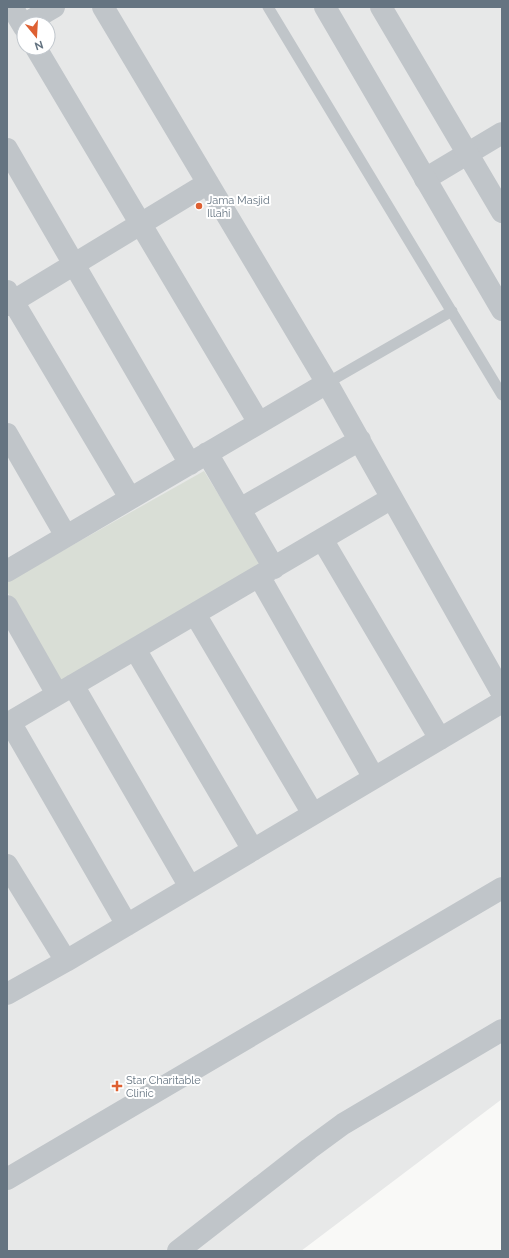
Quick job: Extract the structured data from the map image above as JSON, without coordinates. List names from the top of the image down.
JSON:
{
  "places": {
    "other": ["Jama Masjid Illahi"],
    "health": ["Star Charitable Clinic"]
  },
  "north": "bottom"
}
